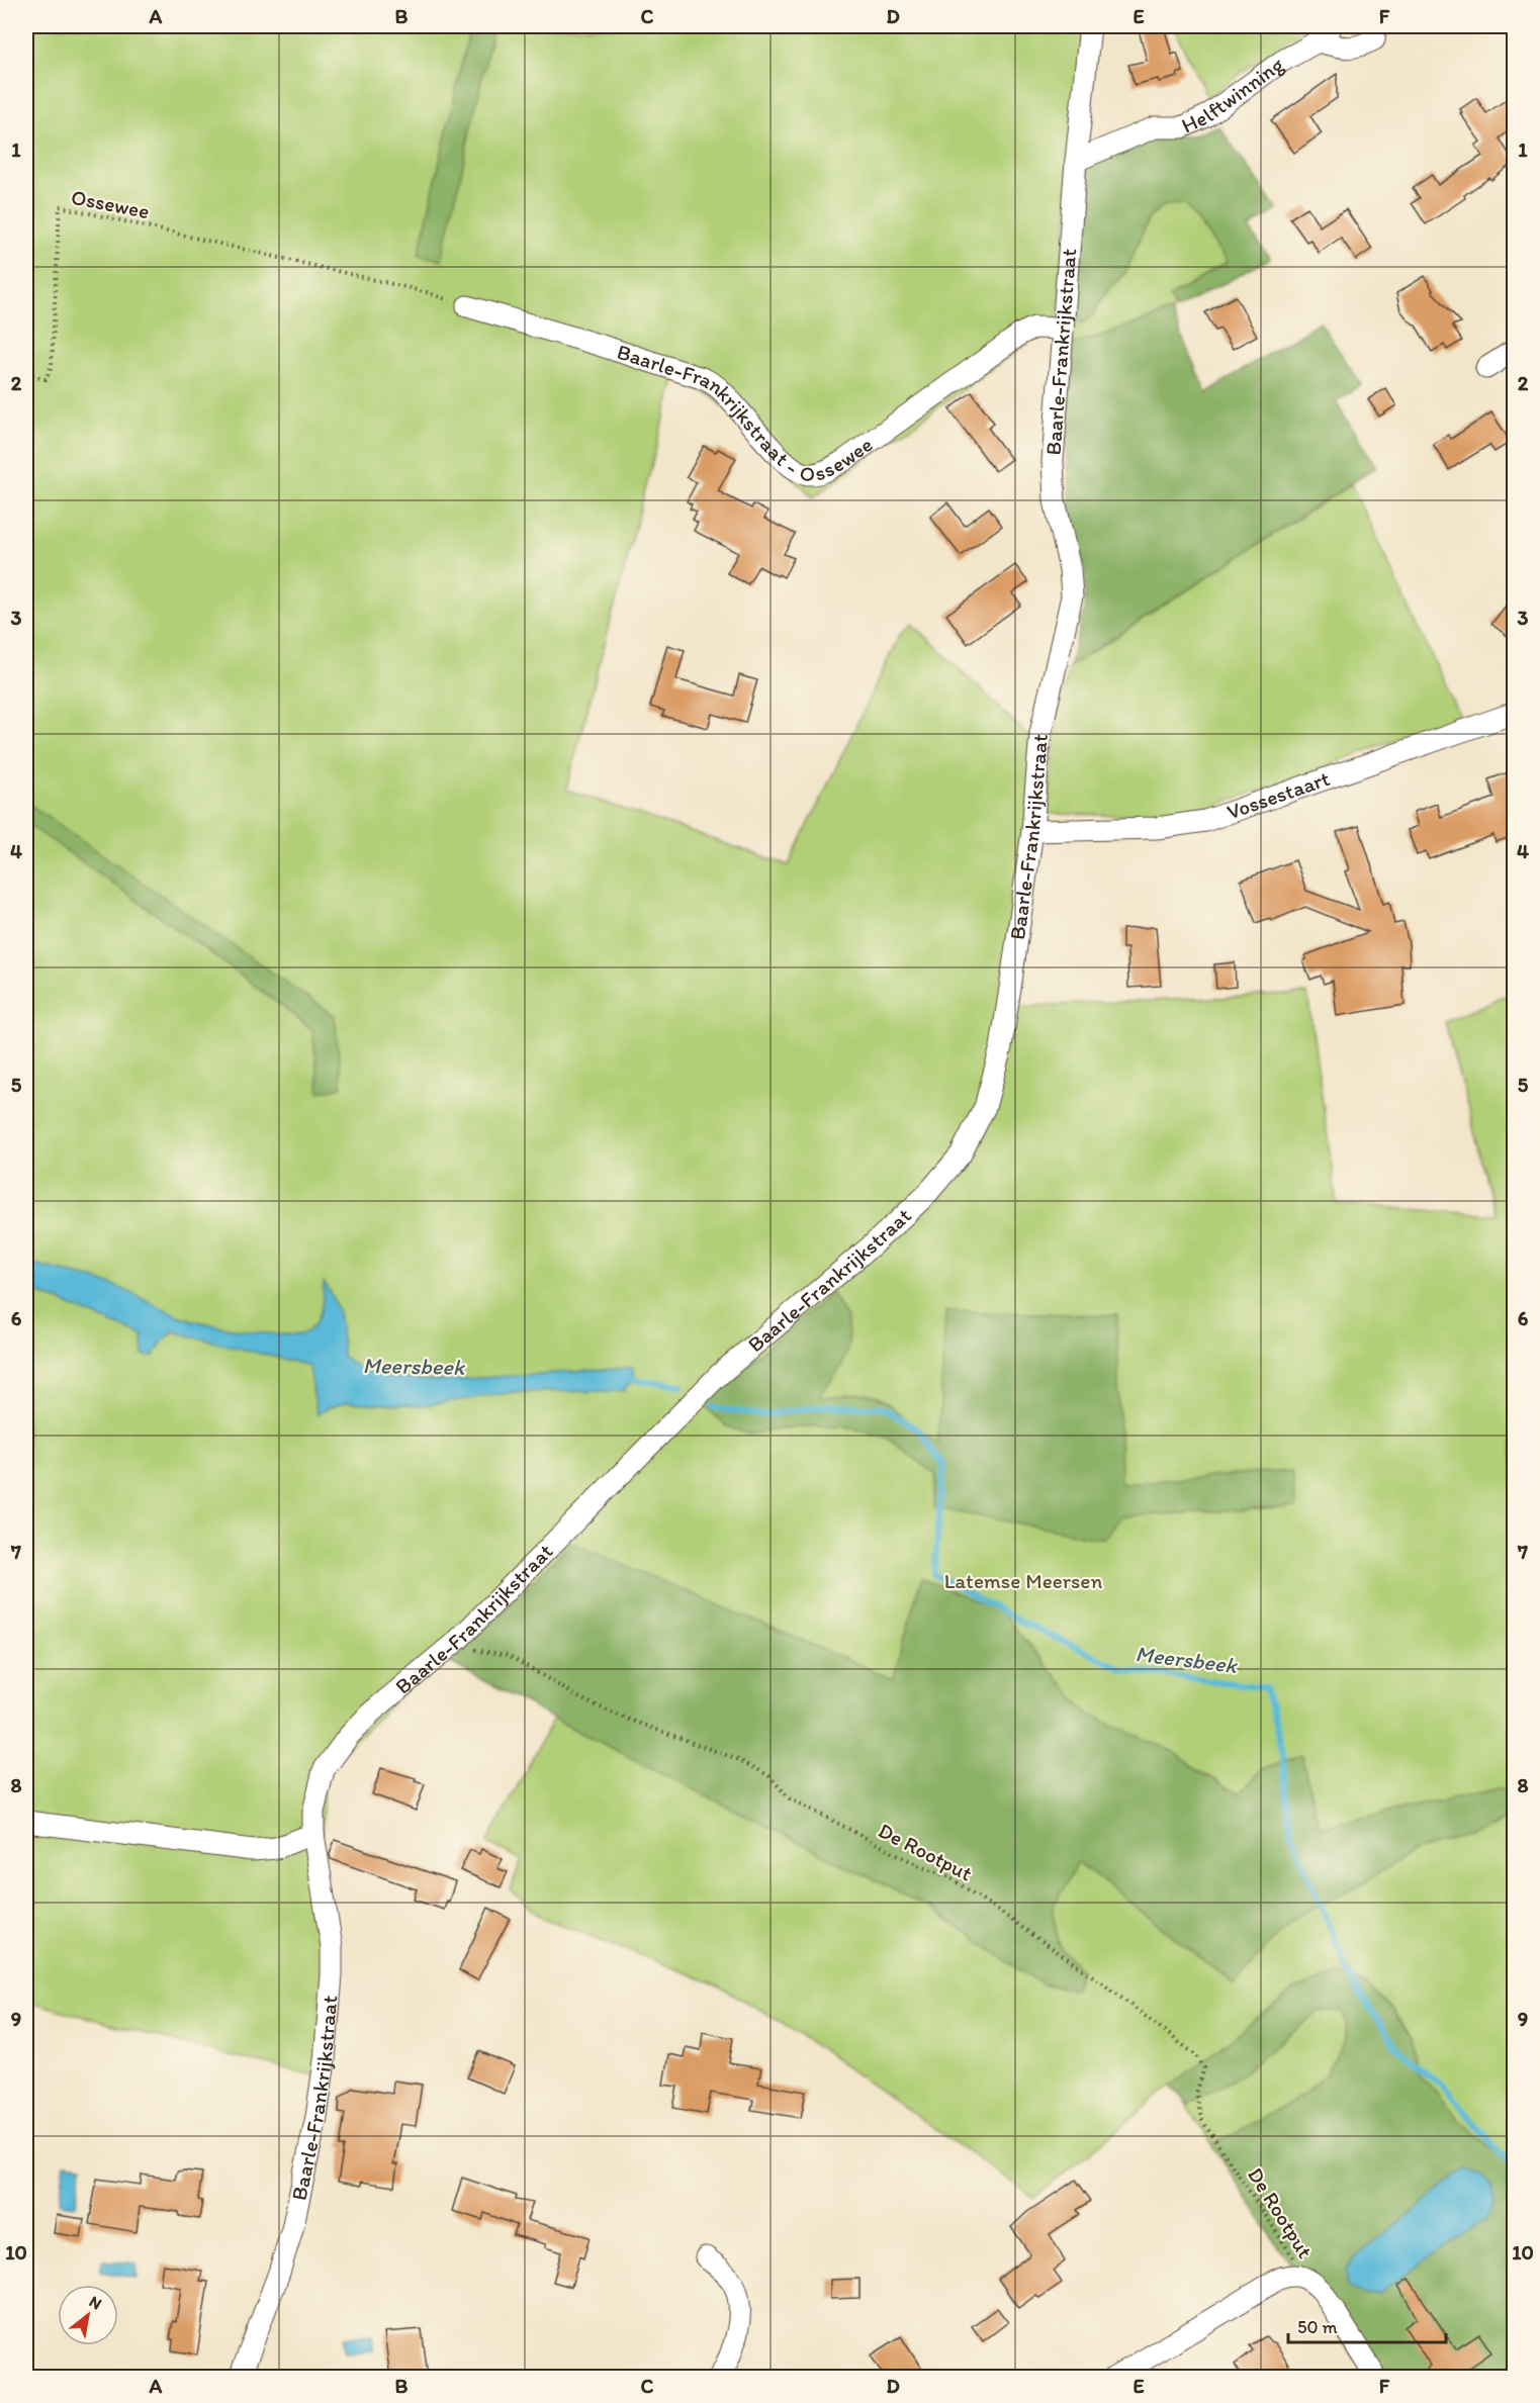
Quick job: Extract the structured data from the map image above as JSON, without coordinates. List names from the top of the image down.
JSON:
{
  "streets": {
    "street": [
      "Helftwinning",
      "Baarle-Frankrijkstraat",
      "Baarle-Frankrijkstraat - Ossewee",
      "Vossestaart"
    ],
    "path": ["Ossewee", "De Rootput"]
  },
  "crossings": [
    ["Helftwinning", "Baarle-Frankrijkstraat"],
    ["Ossewee", "Baarle-Frankrijkstraat - Ossewee"],
    ["Baarle-Frankrijkstraat", "Baarle-Frankrijkstraat - Ossewee"],
    ["Baarle-Frankrijkstraat", "Vossestaart"],
    ["Baarle-Frankrijkstraat", "De Rootput"]
  ],
  "water": ["Meersbeek"],
  "parks": ["Latemse Meersen"],
  "scale_bar": "50 m",
  "north": "top right",
  "grid": {
    "columns": [
      "A",
      "B",
      "C",
      "D",
      "E",
      "F"
    ],
    "rows": [
      "1",
      "2",
      "3",
      "4",
      "5",
      "6",
      "7",
      "8",
      "9",
      "10"
    ]
  }
}
